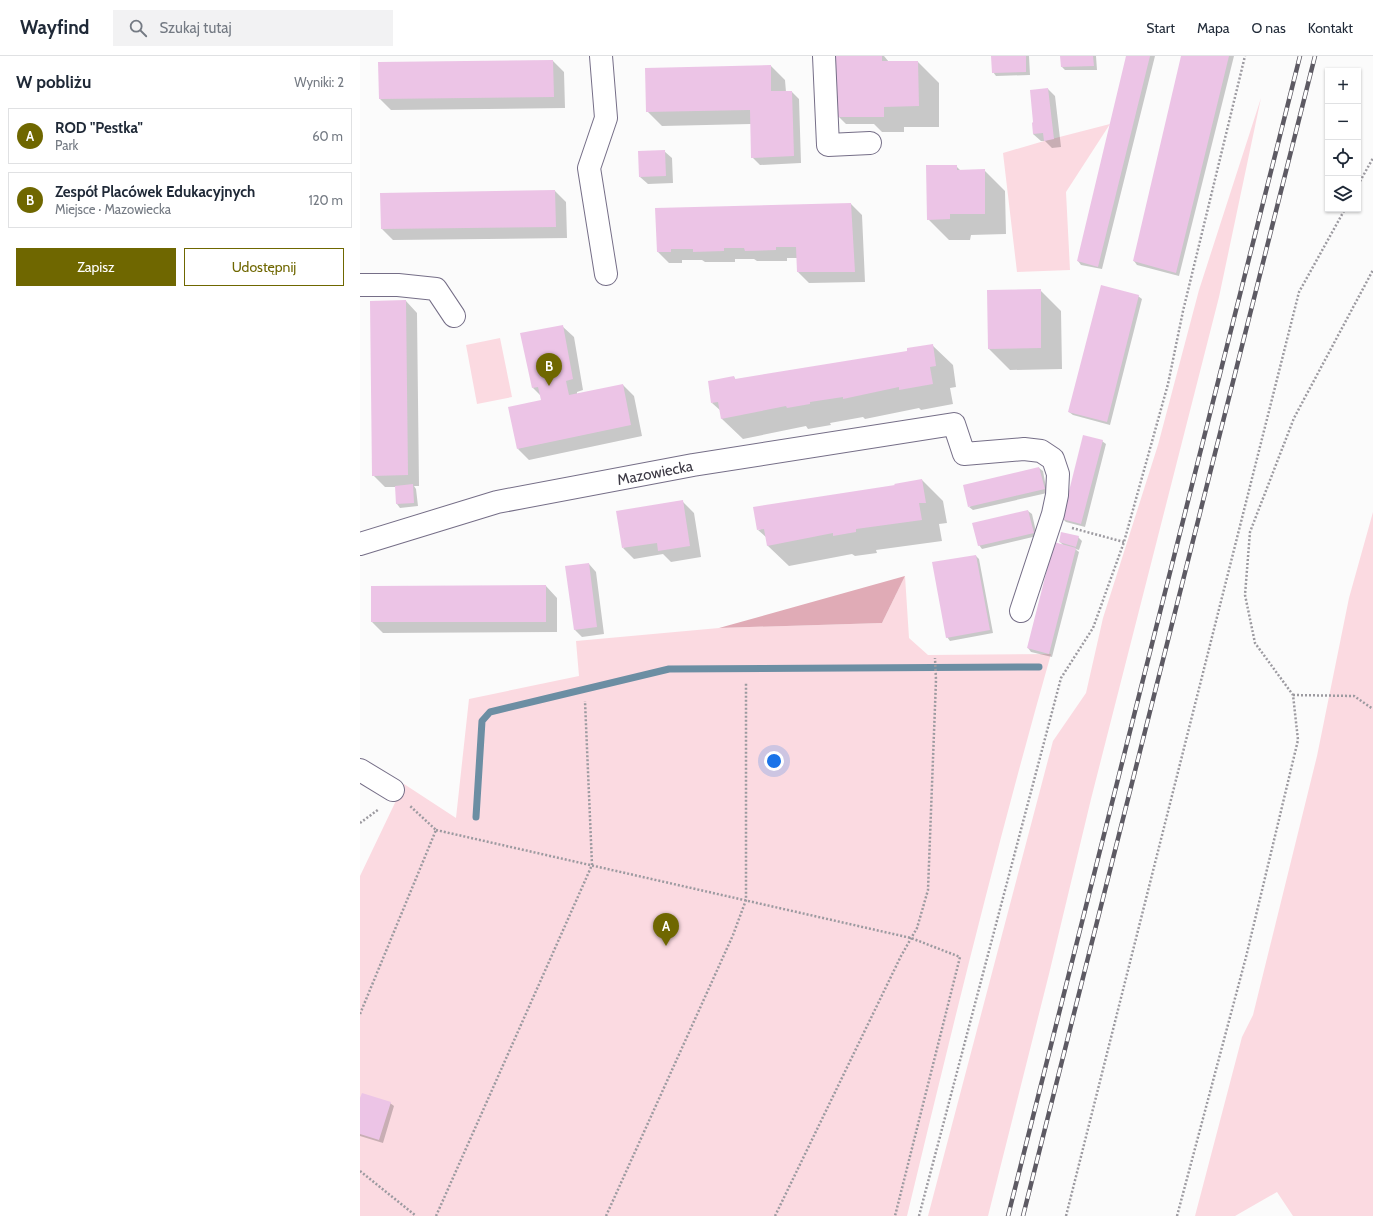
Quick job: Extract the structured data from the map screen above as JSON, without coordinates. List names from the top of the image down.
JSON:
{
  "streets": {
    "street": ["Mazowiecka"]
  },
  "page": {
    "header": "Wayfind",
    "search": "Szukaj tutaj",
    "nav": [
      "Start",
      "Mapa",
      "O nas",
      "Kontakt"
    ],
    "heading": ["W pobliżu", "Wyniki: 2"],
    "map_buttons": ["+", "−"],
    "list": [
      {
        "mark": "A",
        "name": "ROD \"Pestka\"",
        "note": "Park",
        "value": "60 m"
      },
      {
        "mark": "B",
        "name": "Zespół Placówek Edukacyjnych",
        "note": "Miejsce · Mazowiecka",
        "value": "120 m"
      }
    ],
    "buttons": ["Zapisz", "Udostępnij"],
    "pins": ["B", "A"]
  }
}
